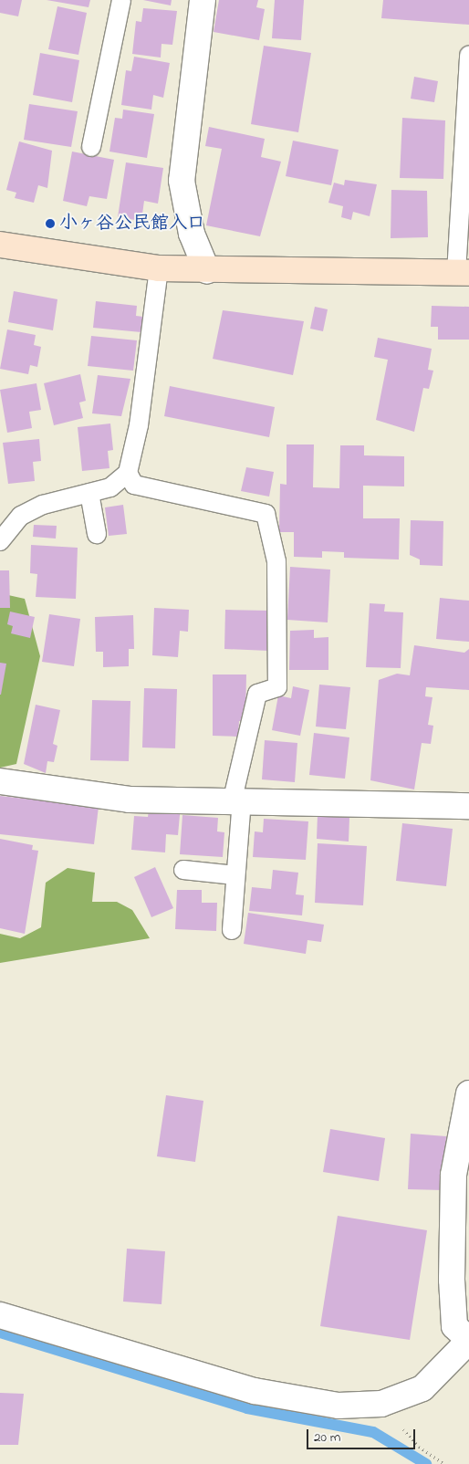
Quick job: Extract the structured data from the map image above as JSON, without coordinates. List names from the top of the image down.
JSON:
{
  "places": ["小ヶ谷公民館入口"],
  "scale_bar": "20 m"
}
